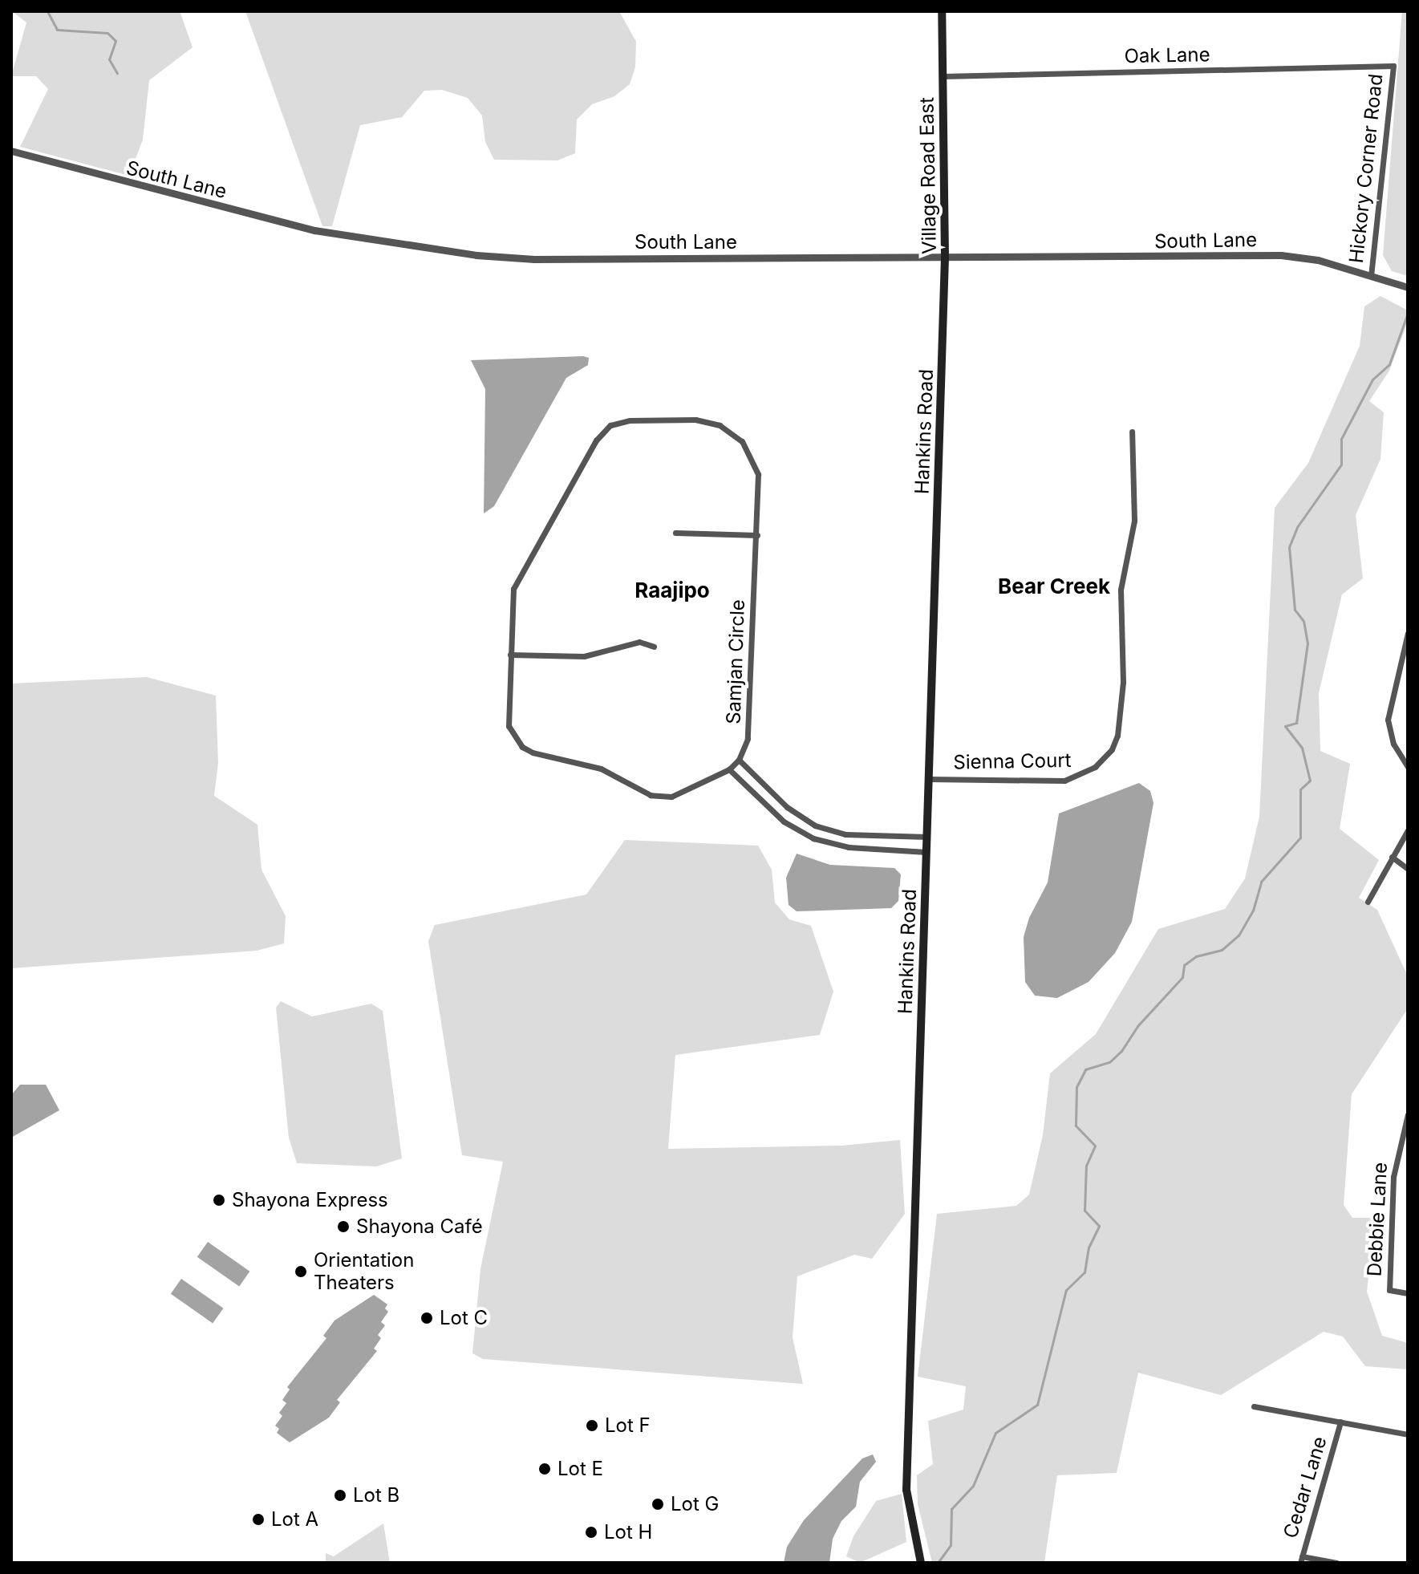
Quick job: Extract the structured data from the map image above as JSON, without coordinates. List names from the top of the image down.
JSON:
{
  "streets": {
    "main road": ["Village Road East", "Hankins Road"],
    "street": [
      "Oak Lane",
      "Hickory Corner Road",
      "South Lane",
      "Samjan Circle",
      "Sienna Court",
      "Debbie Lane",
      "Cedar Lane"
    ]
  },
  "crossings": [
    ["Oak Lane", "Hickory Corner Road"],
    ["Oak Lane", "Village Road East"],
    ["Hickory Corner Road", "South Lane"],
    ["Village Road East", "South Lane"],
    ["Village Road East", "Hankins Road"],
    ["Hankins Road", "Sienna Court"]
  ],
  "districts": ["Bear Creek", "Raajipo"],
  "places": [
    "Shayona Express",
    "Shayona Café",
    "Orientation Theaters",
    "Lot C",
    "Lot F",
    "Lot E",
    "Lot B",
    "Lot G",
    "Lot A",
    "Lot H"
  ]
}
